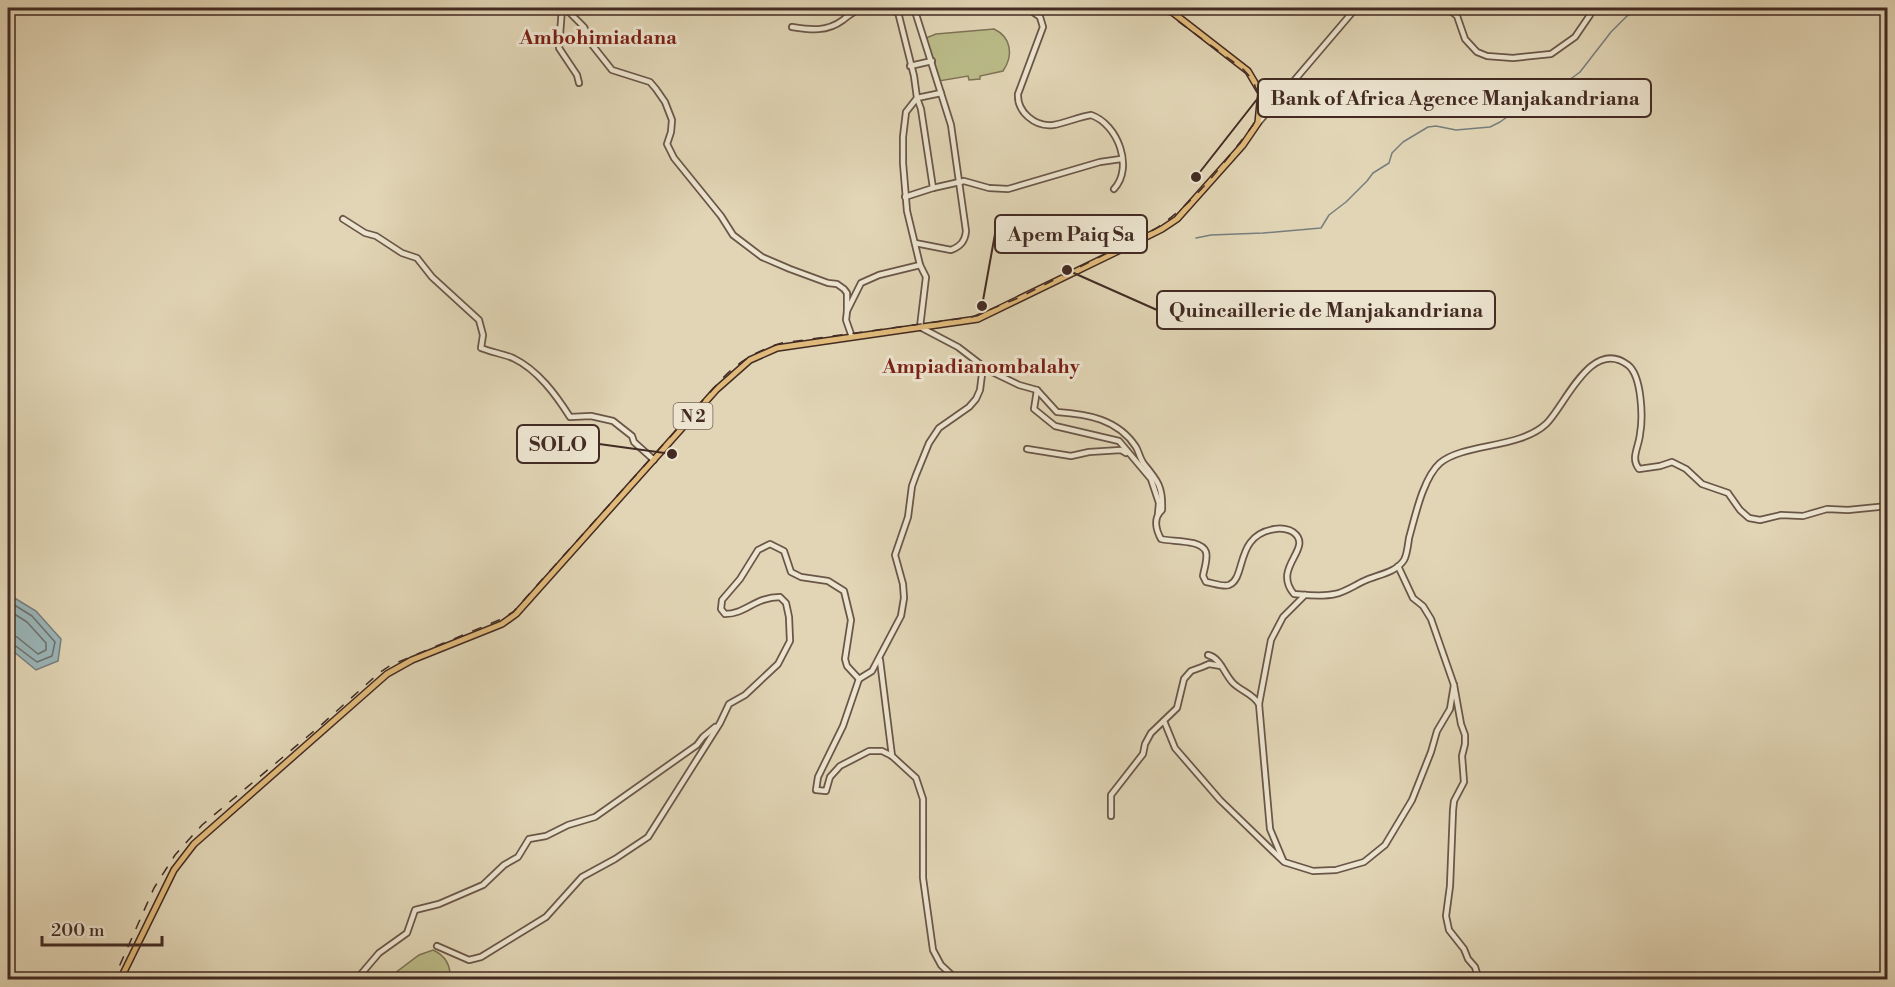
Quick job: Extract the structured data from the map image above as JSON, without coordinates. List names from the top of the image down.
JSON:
{
  "streets": {
    "main road": ["N 2"]
  },
  "districts": ["Ambohimiadana", "Ampiadianombalahy"],
  "places": [
    "Bank of Africa Agence Manjakandriana",
    "Quincaillerie de Manjakandriana",
    "Apem Paiq Sa",
    "SOLO"
  ],
  "scale_bar": "200 m"
}
